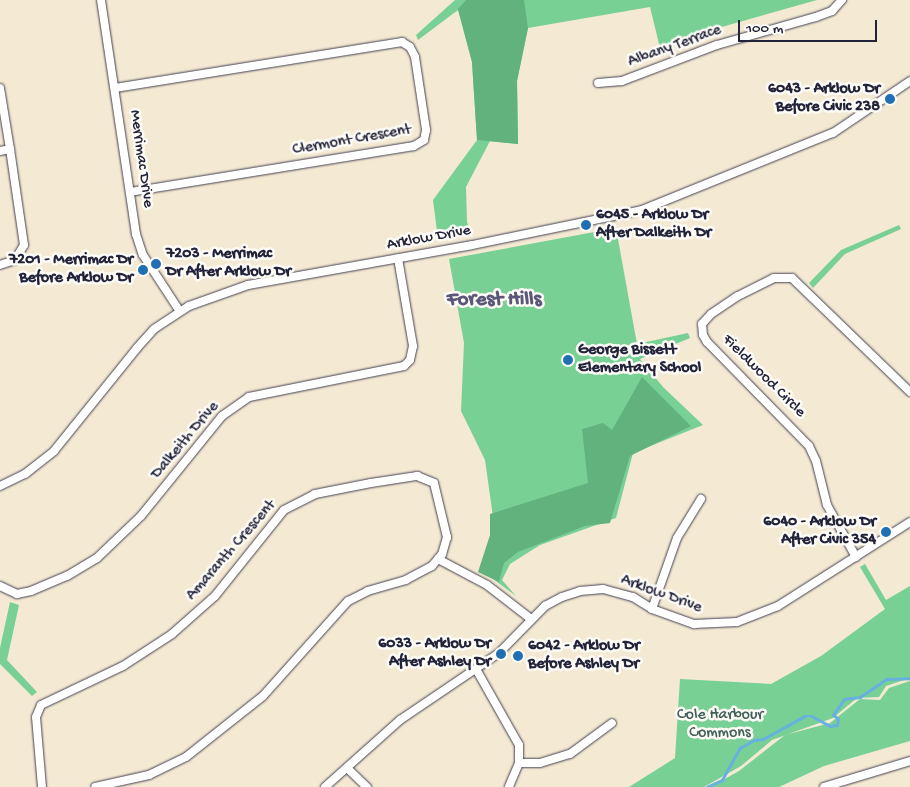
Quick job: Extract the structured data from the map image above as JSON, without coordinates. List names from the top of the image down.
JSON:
{
  "streets": {
    "street": [
      "Albany Terrace",
      "Clermont Crescent",
      "Merrimac Drive",
      "Arklow Drive",
      "Fieldwood Circle",
      "Dalkeith Drive",
      "Amaranth Crescent"
    ]
  },
  "crossings": [
    ["Clermont Crescent", "Merrimac Drive"],
    ["Merrimac Drive", "Arklow Drive"],
    ["Arklow Drive", "Fieldwood Circle"],
    ["Arklow Drive", "Dalkeith Drive"]
  ],
  "districts": ["Forest Hills"],
  "parks": ["Cole Harbour Commons"],
  "places": [
    "6043 - Arklow Dr Before Civic 238",
    "6045 - Arklow Dr After Dalkeith Dr",
    "7203 - Merrimac Dr After Arklow Dr",
    "7201 - Merrimac Dr Before Arklow Dr",
    "George Bissett Elementary School",
    "6040 - Arklow Dr After Civic 354",
    "6033 - Arklow Dr After Ashley Dr",
    "6042 - Arklow Dr Before Ashley Dr"
  ],
  "scale_bar": "100 m"
}
